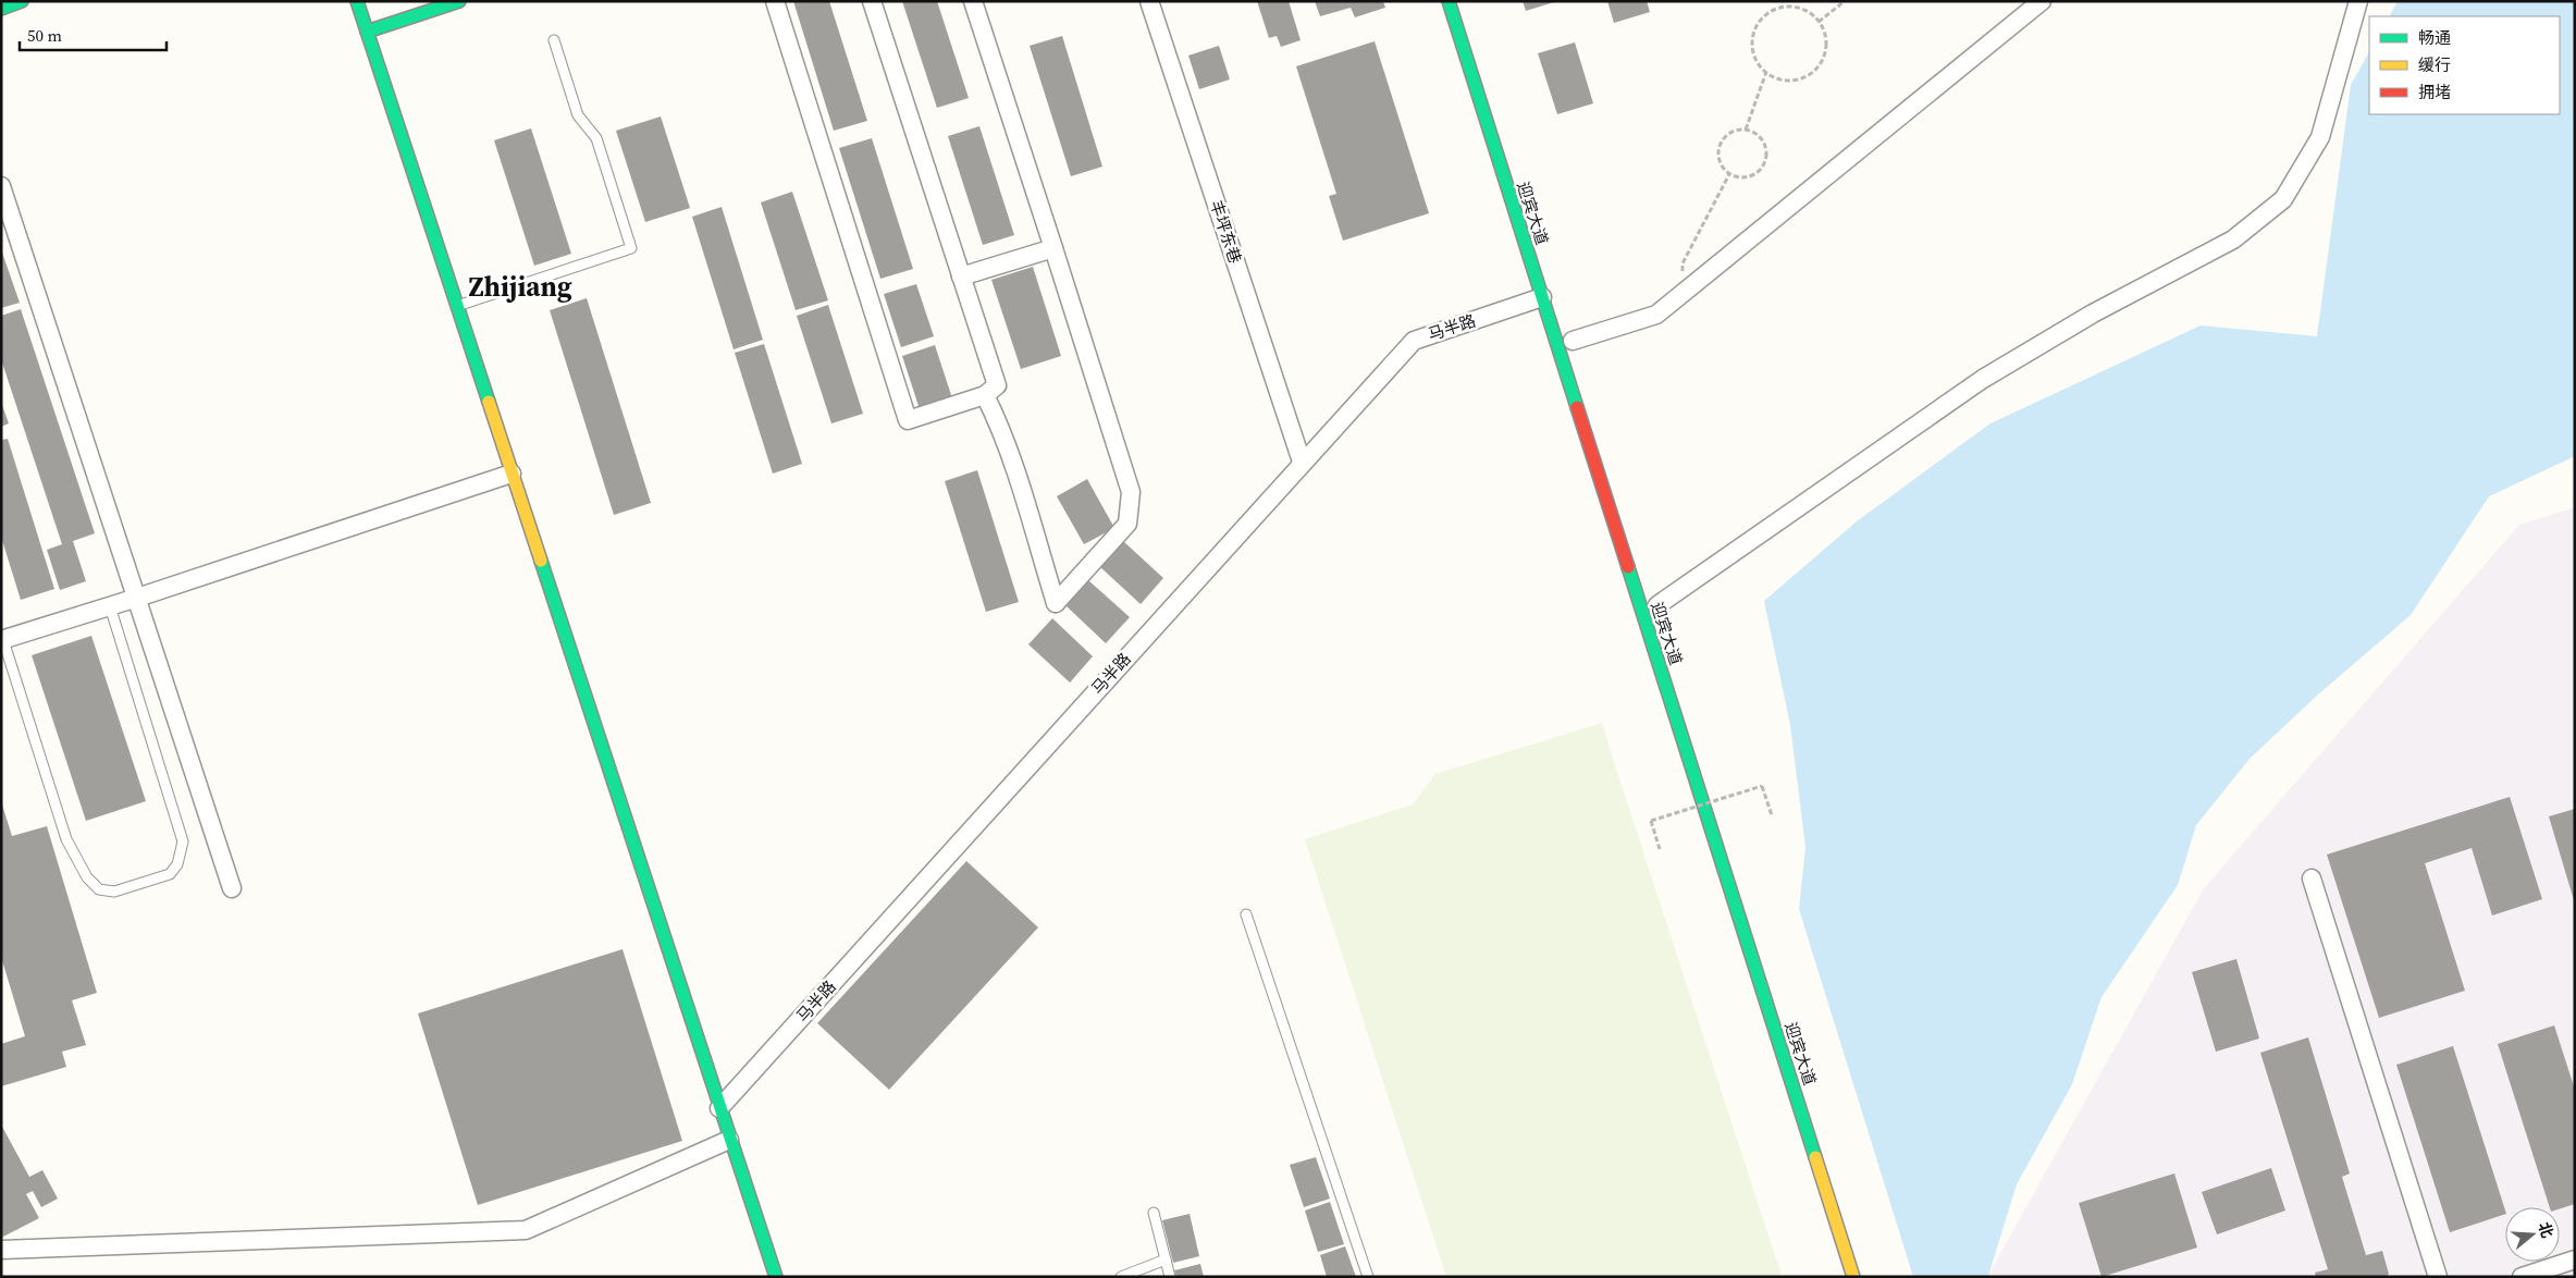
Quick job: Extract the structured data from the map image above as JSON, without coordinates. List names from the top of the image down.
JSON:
{
  "streets": {
    "street": ["迎宾大道", "丰坪东巷", "马半路"]
  },
  "crossings": [
    ["迎宾大道", "马半路"],
    ["丰坪东巷", "马半路"]
  ],
  "districts": ["Zhijiang"],
  "legend": ["畅通", "缓行", "拥堵"],
  "scale_bar": "50 m",
  "north": "right"
}
